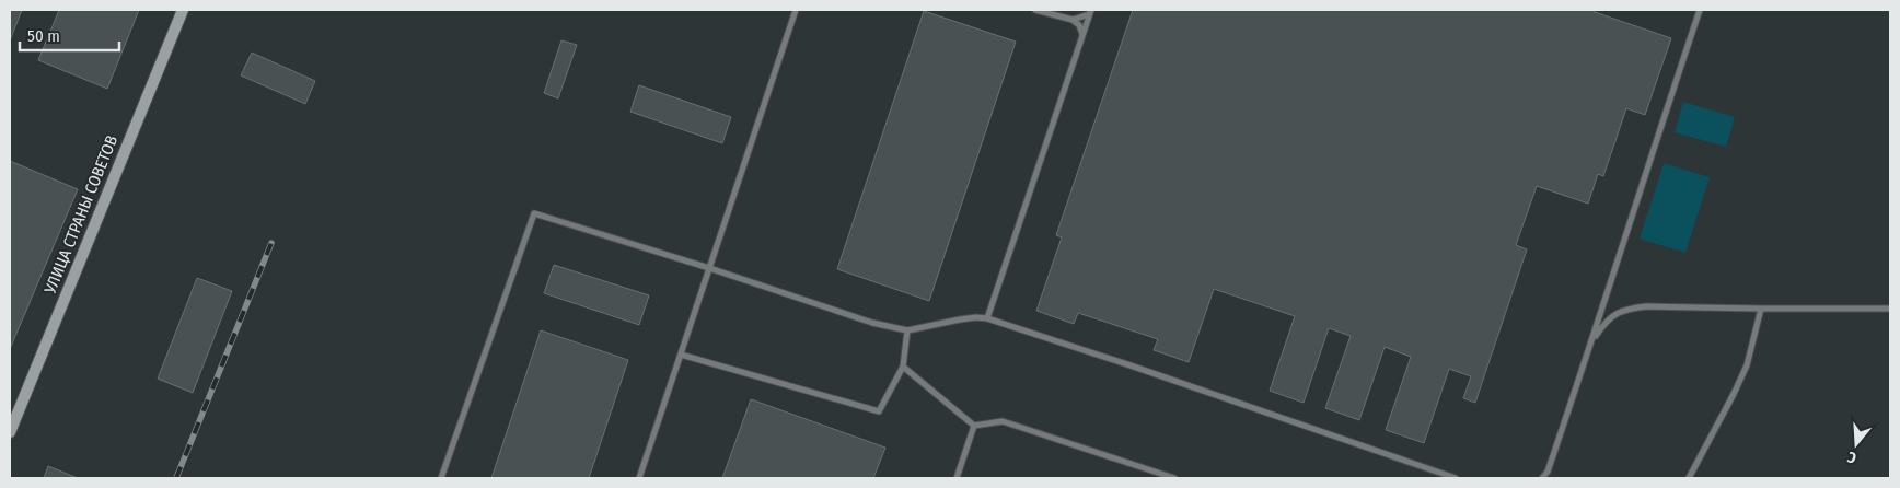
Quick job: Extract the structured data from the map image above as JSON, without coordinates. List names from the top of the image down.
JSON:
{
  "streets": {
    "main road": ["УЛИЦА СТРАНЫ СОВЕТОВ"]
  },
  "scale_bar": "50 m",
  "north": "bottom"
}
